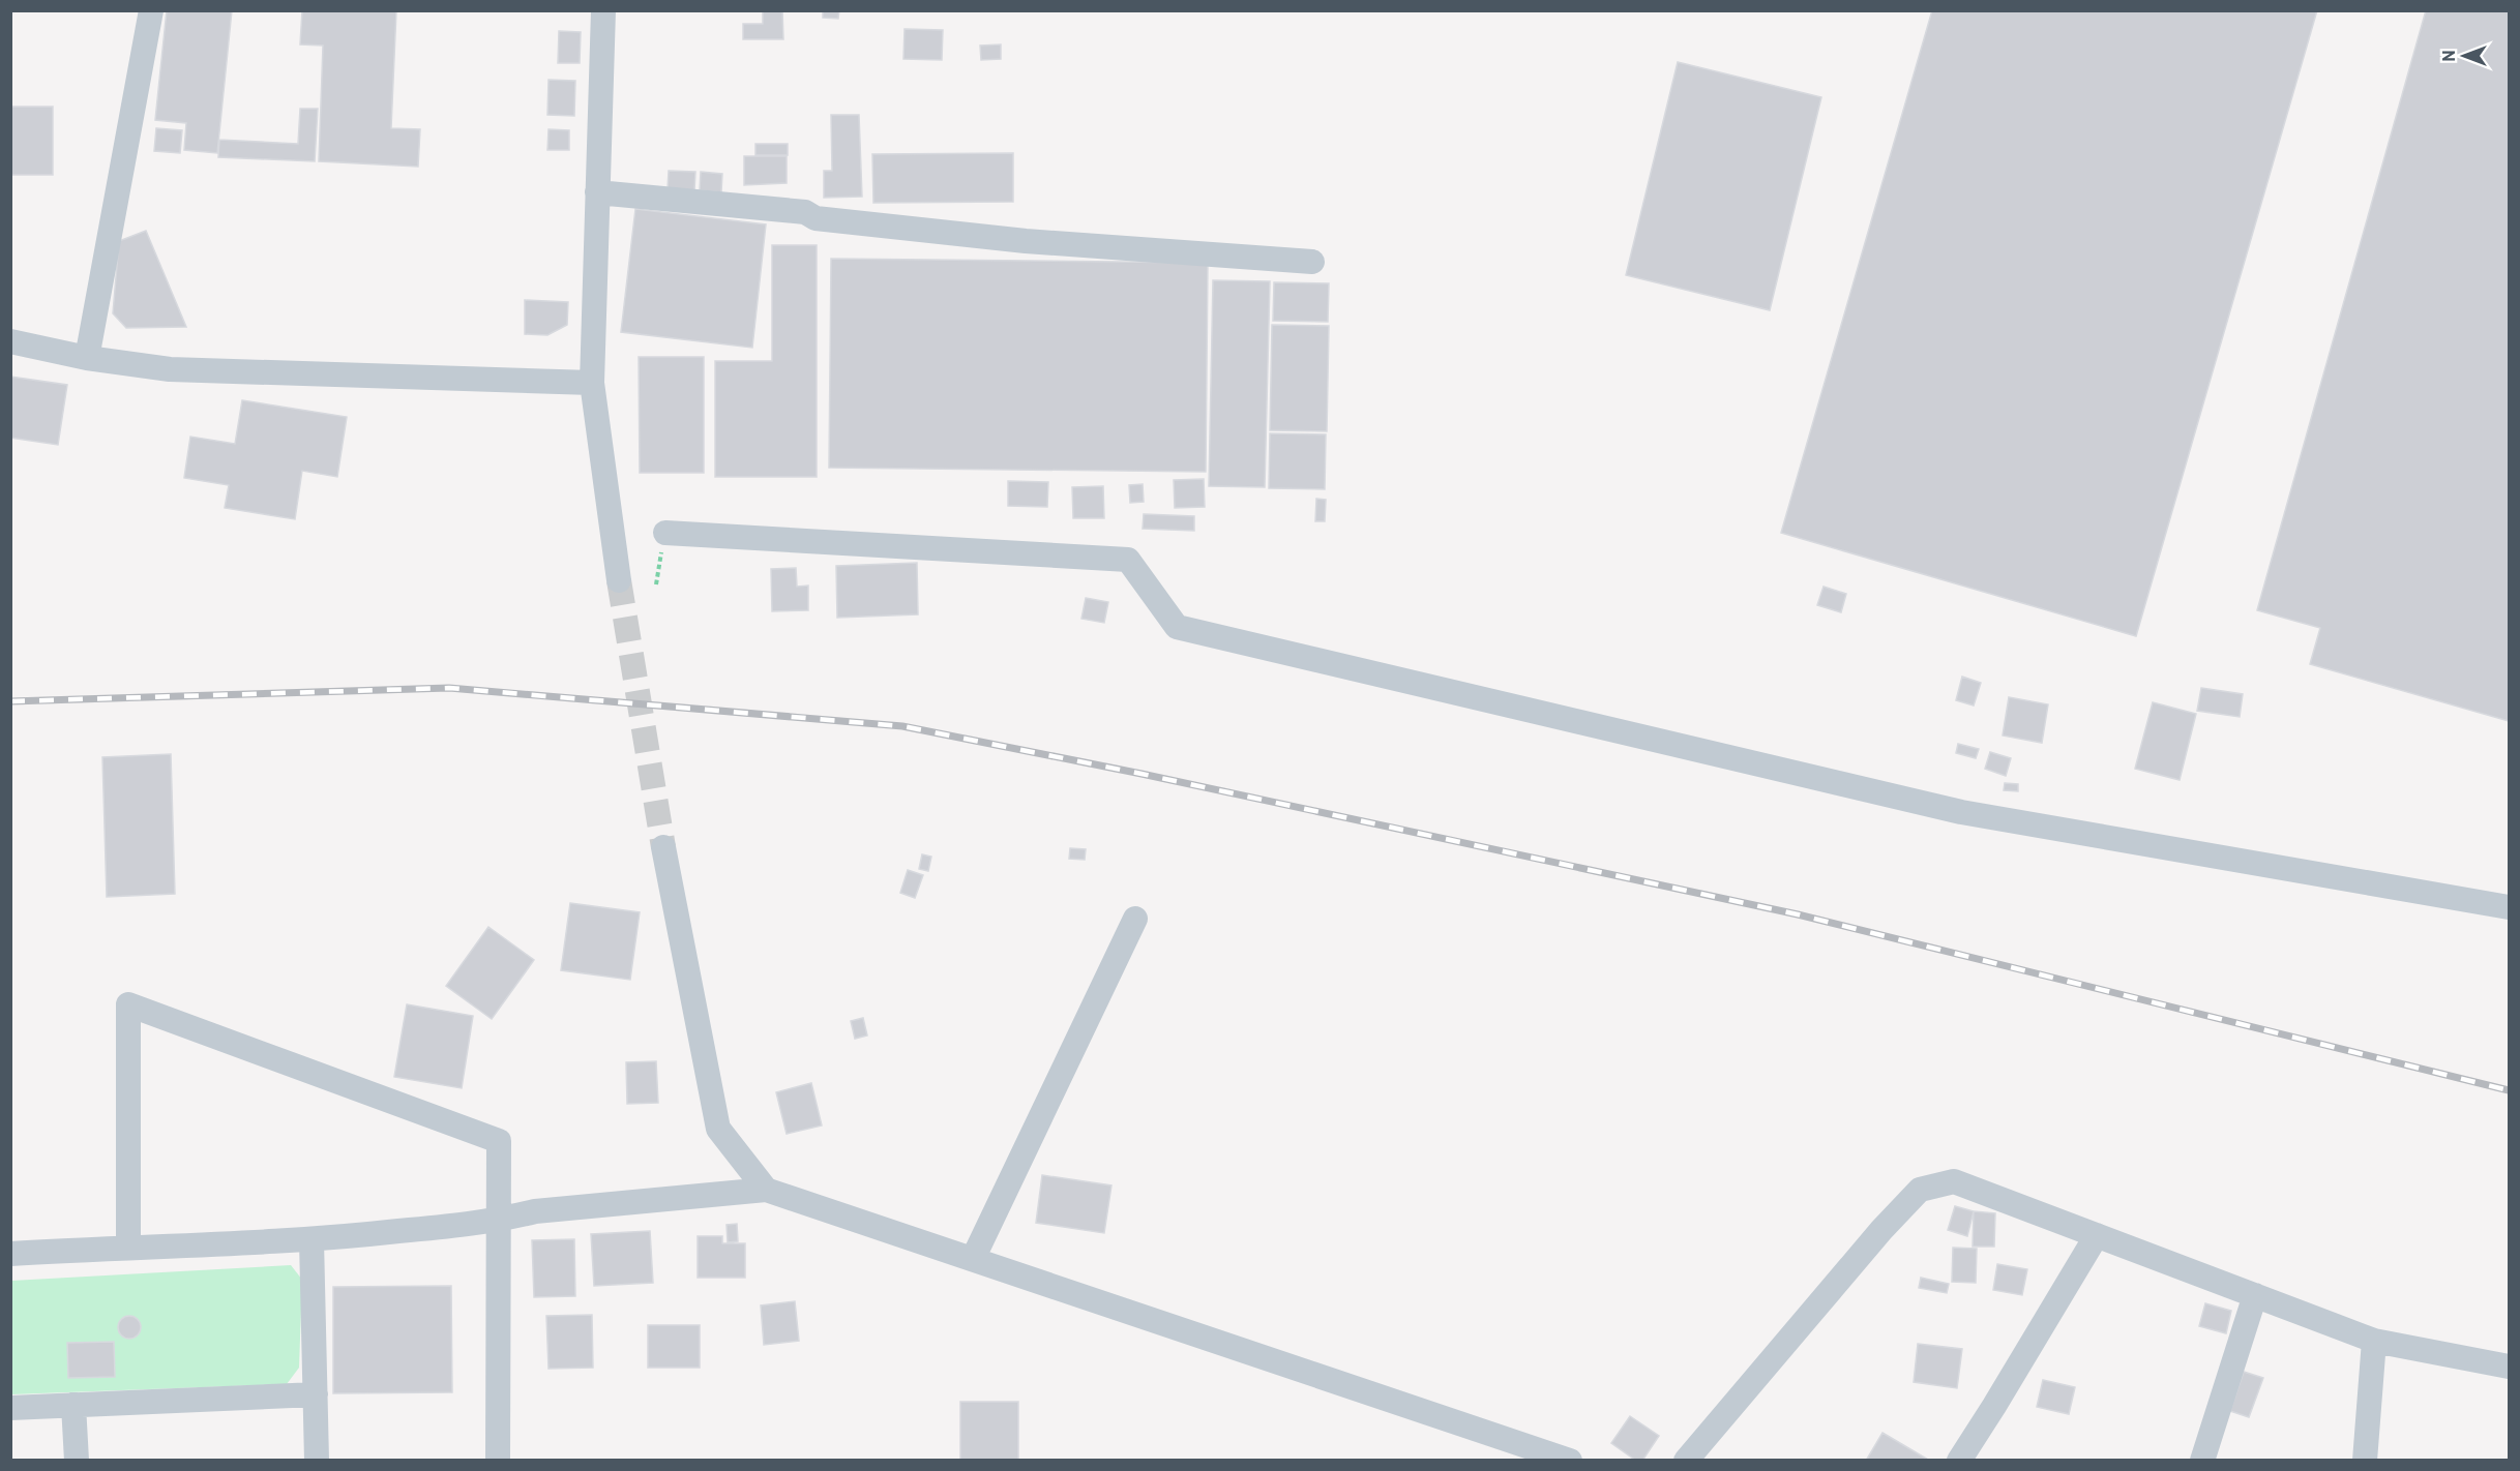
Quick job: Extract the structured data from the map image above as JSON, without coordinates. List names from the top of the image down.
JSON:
{
  "north": "left"
}
